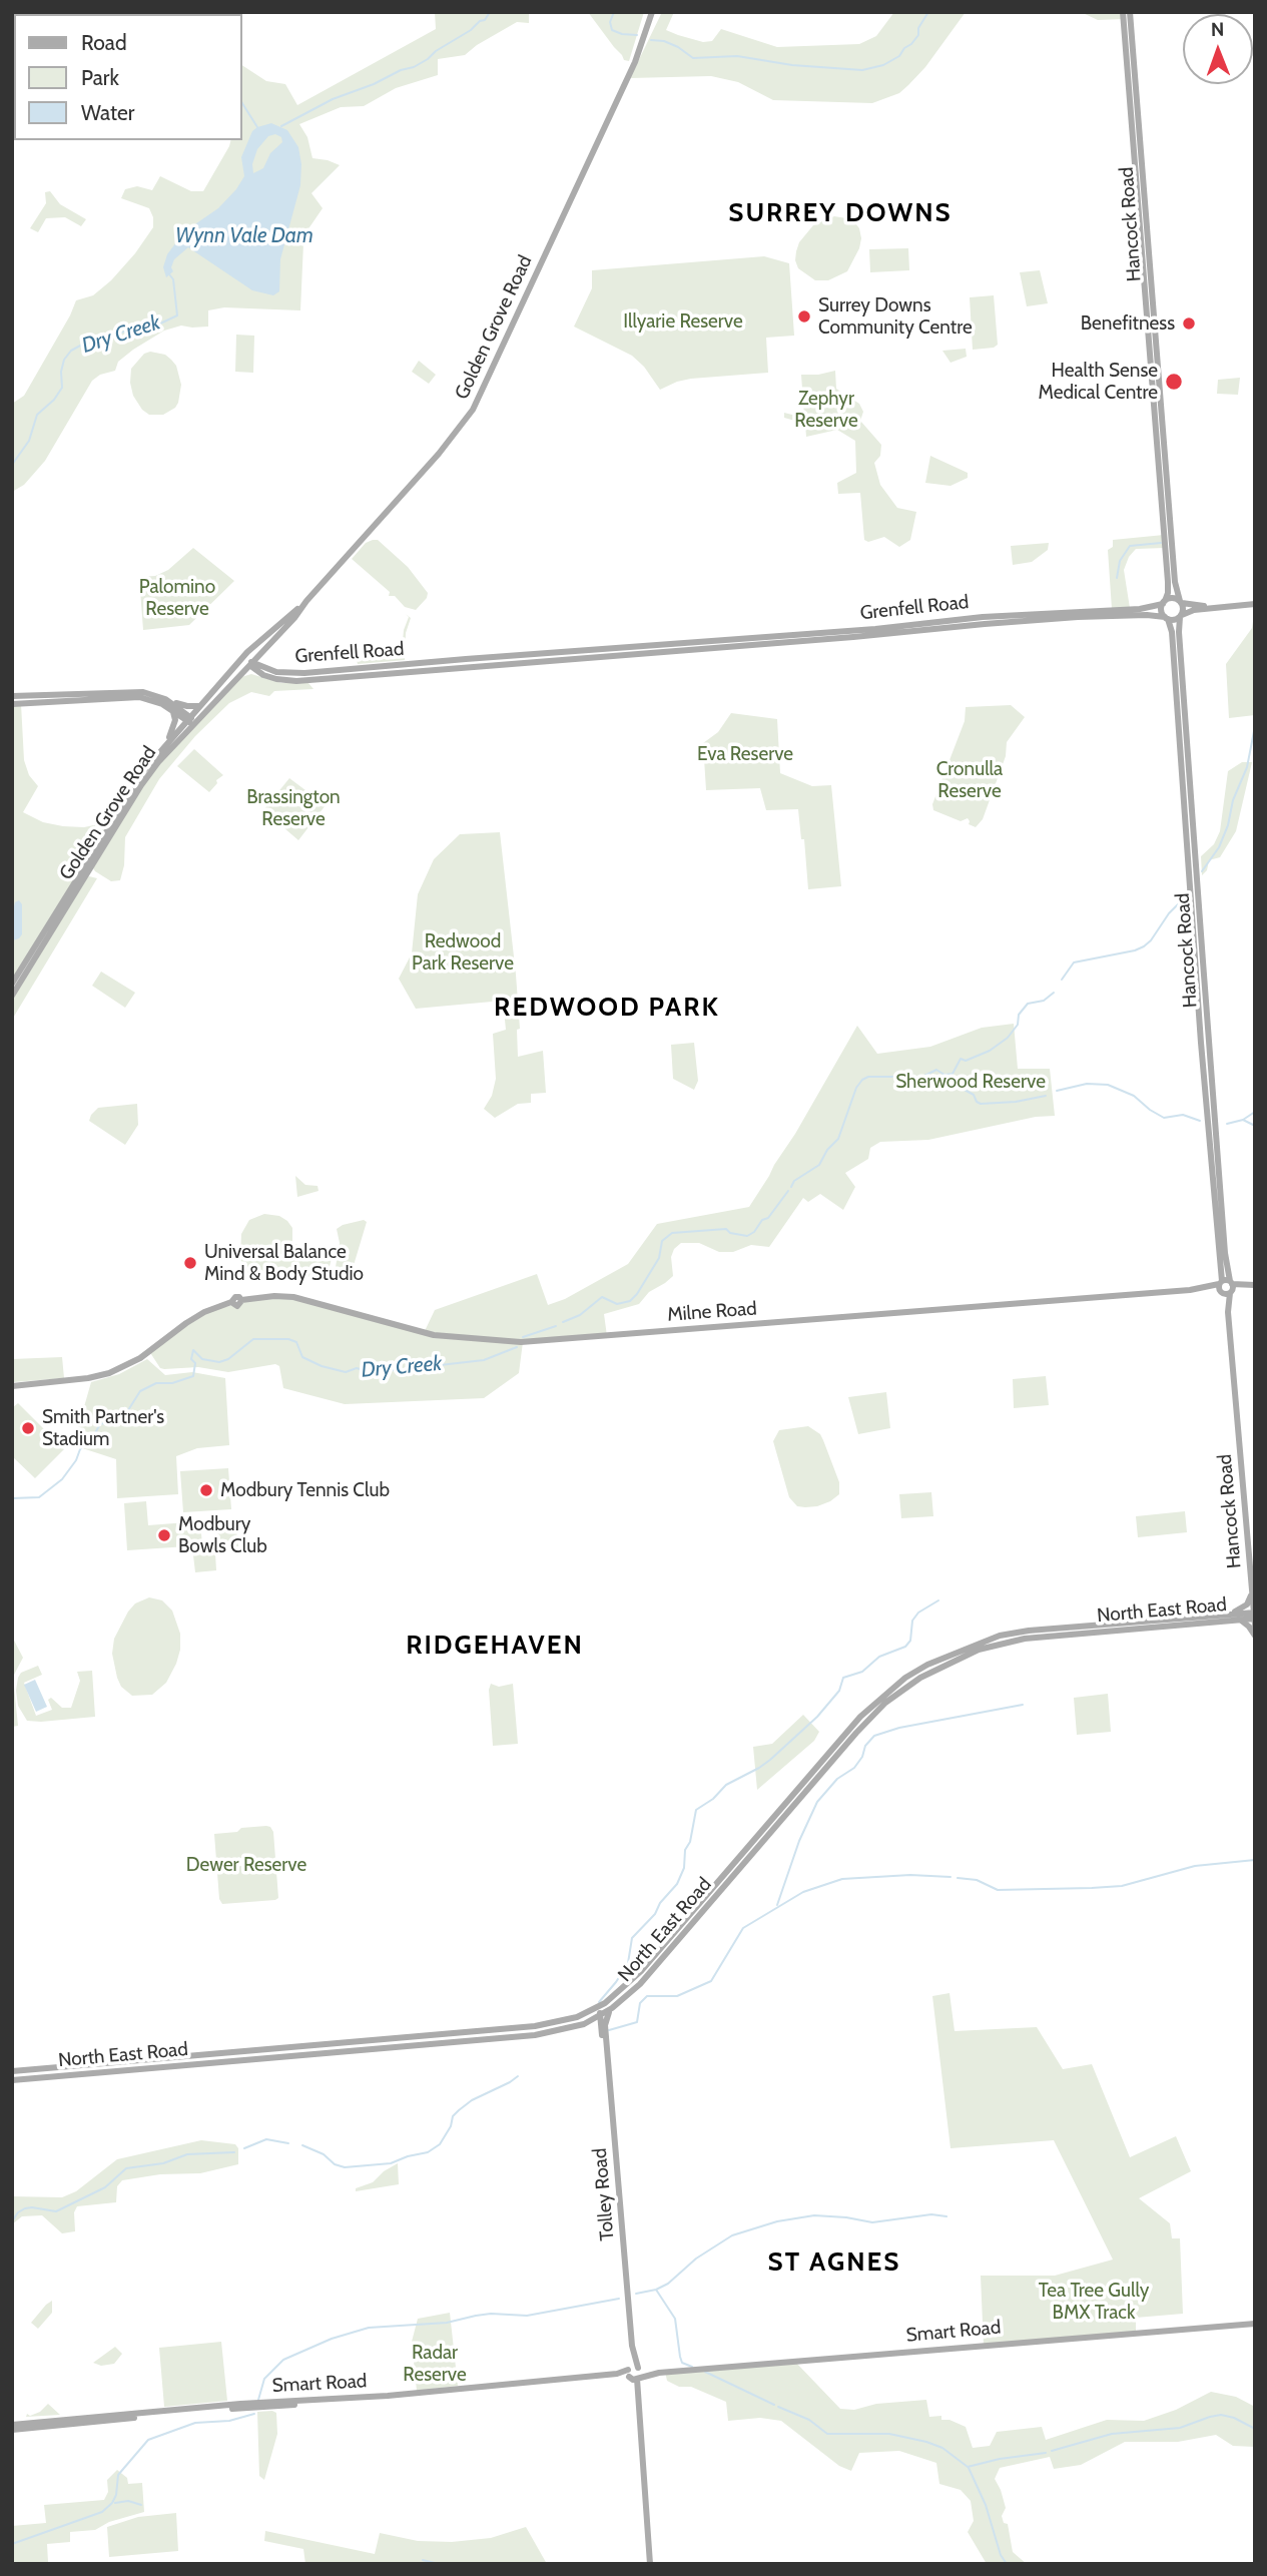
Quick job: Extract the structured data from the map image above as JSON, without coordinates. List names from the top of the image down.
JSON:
{
  "streets": {
    "main road": [
      "Hancock Road",
      "Golden Grove Road",
      "Grenfell Road",
      "Milne Road",
      "North East Road",
      "Tolley Road",
      "Smart Road"
    ]
  },
  "crossings": [
    ["Hancock Road", "Grenfell Road"],
    ["Hancock Road", "Milne Road"],
    ["Hancock Road", "North East Road"],
    ["Golden Grove Road", "Grenfell Road"],
    ["Tolley Road", "Smart Road"]
  ],
  "districts": [
    "SURREY DOWNS",
    "REDWOOD PARK",
    "RIDGEHAVEN",
    "ST AGNES"
  ],
  "water": ["Wynn Vale Dam", "Dry Creek"],
  "parks": [
    "Illyarie Reserve",
    "Zephyr Reserve",
    "Palomino Reserve",
    "Eva Reserve",
    "Cronulla Reserve",
    "Brassington Reserve",
    "Redwood Park Reserve",
    "Sherwood Reserve",
    "Dewer Reserve",
    "Tea Tree Gully BMX Track",
    "Radar Reserve"
  ],
  "places": [
    "Surrey Downs Community Centre",
    "Benefitness",
    "Health Sense Medical Centre",
    "Universal Balance Mind & Body Studio",
    "Smith Partner's Stadium",
    "Modbury Tennis Club",
    "Modbury Bowls Club"
  ],
  "legend": ["Road", "Park", "Water"],
  "north": "top"
}
